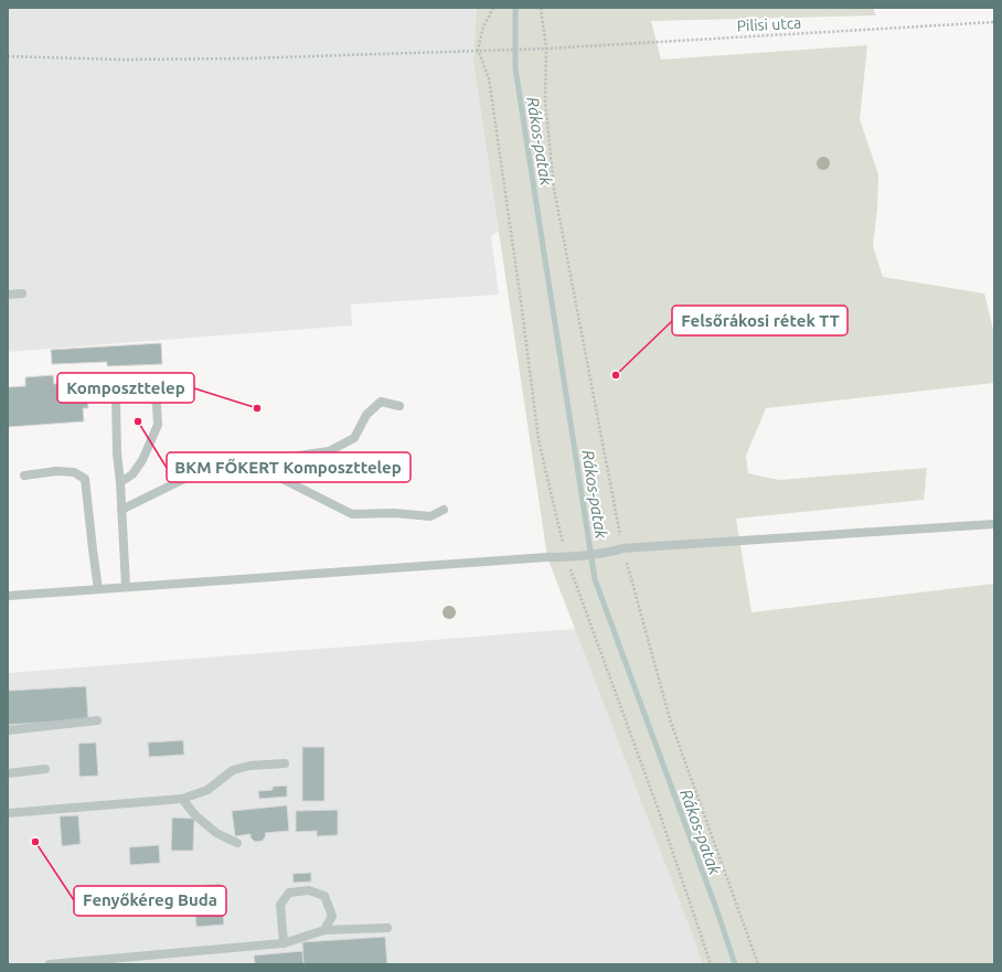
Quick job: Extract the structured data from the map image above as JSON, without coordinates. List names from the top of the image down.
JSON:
{
  "streets": {
    "path": ["Pilisi utca"]
  },
  "water": ["Rákos-patak"],
  "places": [
    "Felsőrákosi rétek TT",
    "Komposzttelep",
    "BKM FŐKERT Komposzttelep",
    "Fenyőkéreg Buda"
  ]
}
